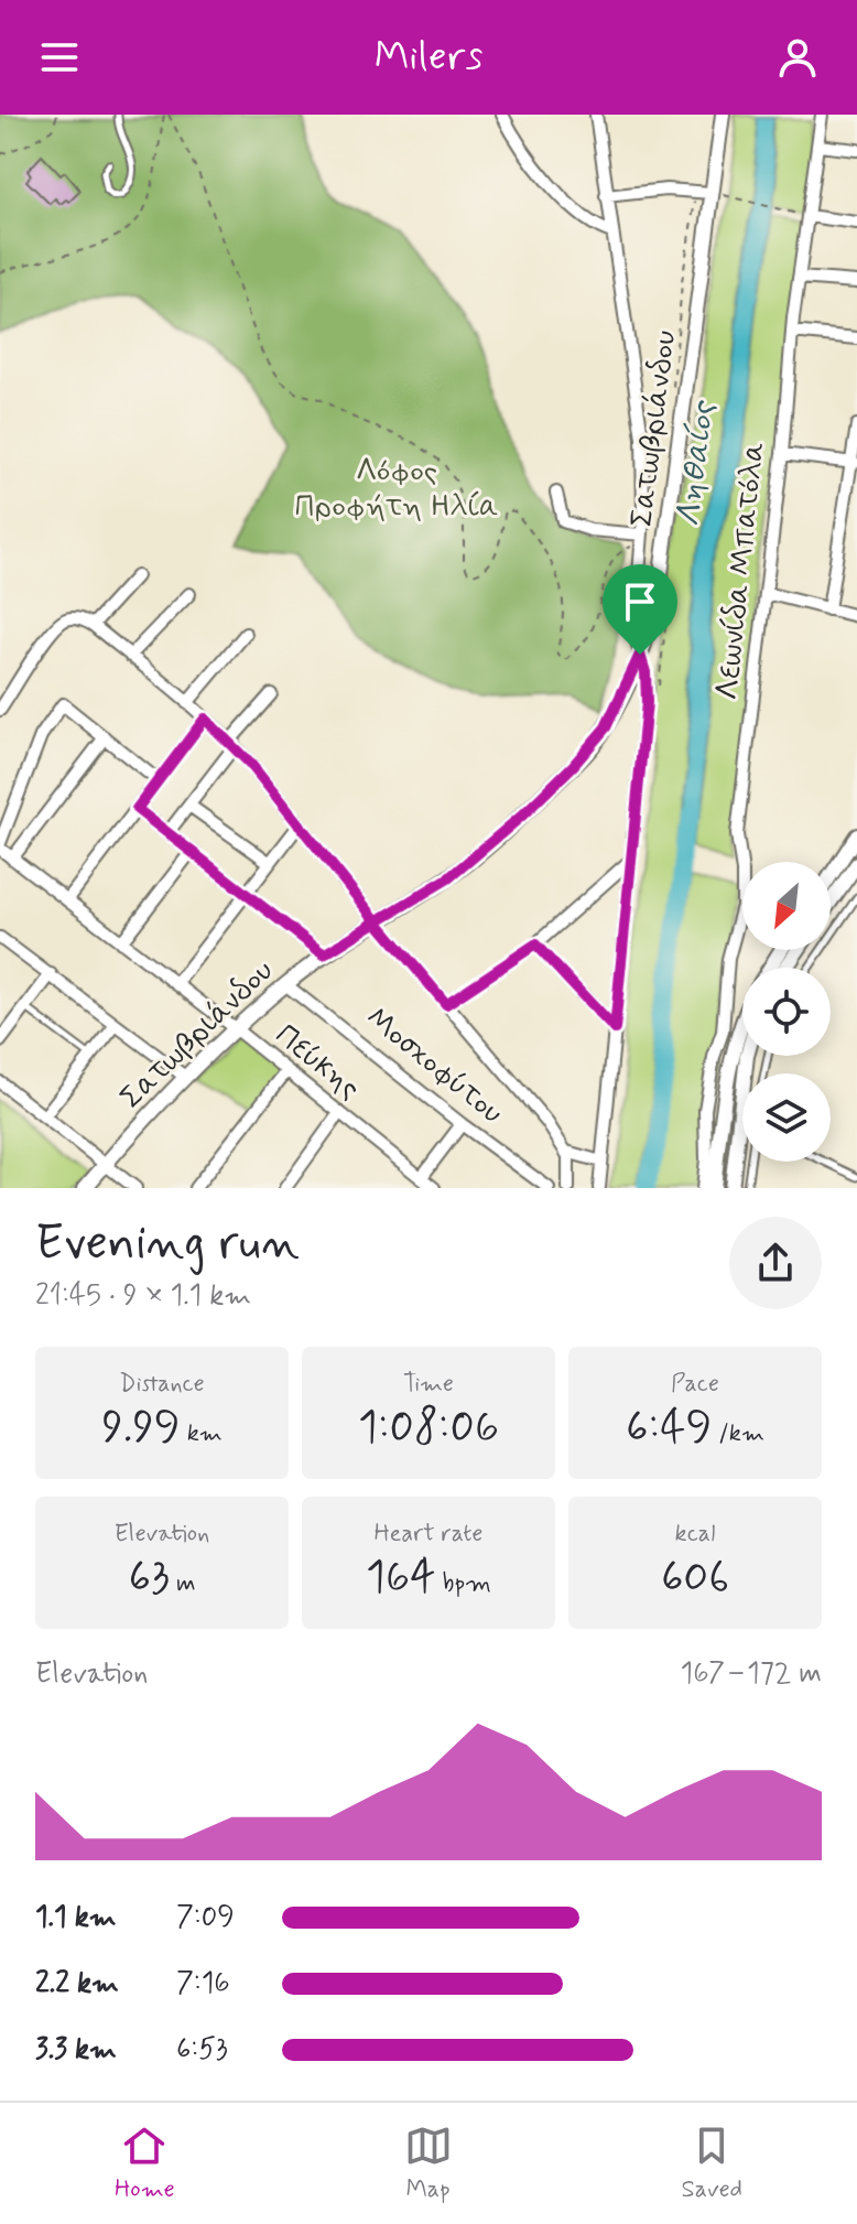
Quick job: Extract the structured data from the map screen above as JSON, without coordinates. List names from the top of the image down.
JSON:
{
  "streets": {
    "street": [
      "Σατωβριάνδου",
      "Λεωνίδα Μπατόλα",
      "Πεύκης",
      "Μοσχοφύτου"
    ]
  },
  "crossings": [
    ["Σατωβριάνδου", "Πεύκης"],
    ["Σατωβριάνδου", "Μοσχοφύτου"]
  ],
  "water": ["Ληθαίος"],
  "parks": ["Λόφος Προφήτη Ηλία"],
  "north": "bottom left",
  "page": {
    "header": "Milers",
    "heading": ["Evening run", "21:45 · 9 × 1.1 km"],
    "stats": [
      ["Distance", "9.99 km"],
      ["Time", "1:08:06"],
      ["Pace", "6:49 /km"],
      ["Elevation", "63 m"],
      ["Heart rate", "164 bpm"],
      ["kcal", "606"]
    ],
    "chart": ["Elevation", "167–172 m"],
    "list": [
      {
        "name": "1.1 km",
        "note": "7:09"
      },
      {
        "name": "2.2 km",
        "note": "7:16"
      },
      {
        "name": "3.3 km",
        "note": "6:53"
      }
    ],
    "tabs": ["Home", "Map", "Saved"]
  }
}
